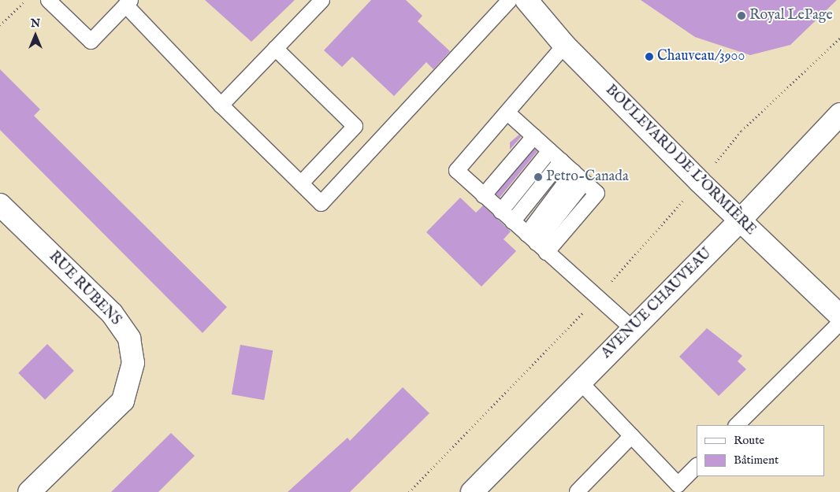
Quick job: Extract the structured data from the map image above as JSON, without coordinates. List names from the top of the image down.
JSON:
{
  "streets": {
    "street": ["BOULEVARD DE L'ORMIÈRE", "RUE RUBENS", "AVENUE CHAUVEAU"]
  },
  "crossings": [
    ["BOULEVARD DE L'ORMIÈRE", "AVENUE CHAUVEAU"]
  ],
  "places": ["Royal LePage", "Chauveau/3900", "Petro-Canada"],
  "legend": ["Route", "Bâtiment"],
  "north": "top"
}
